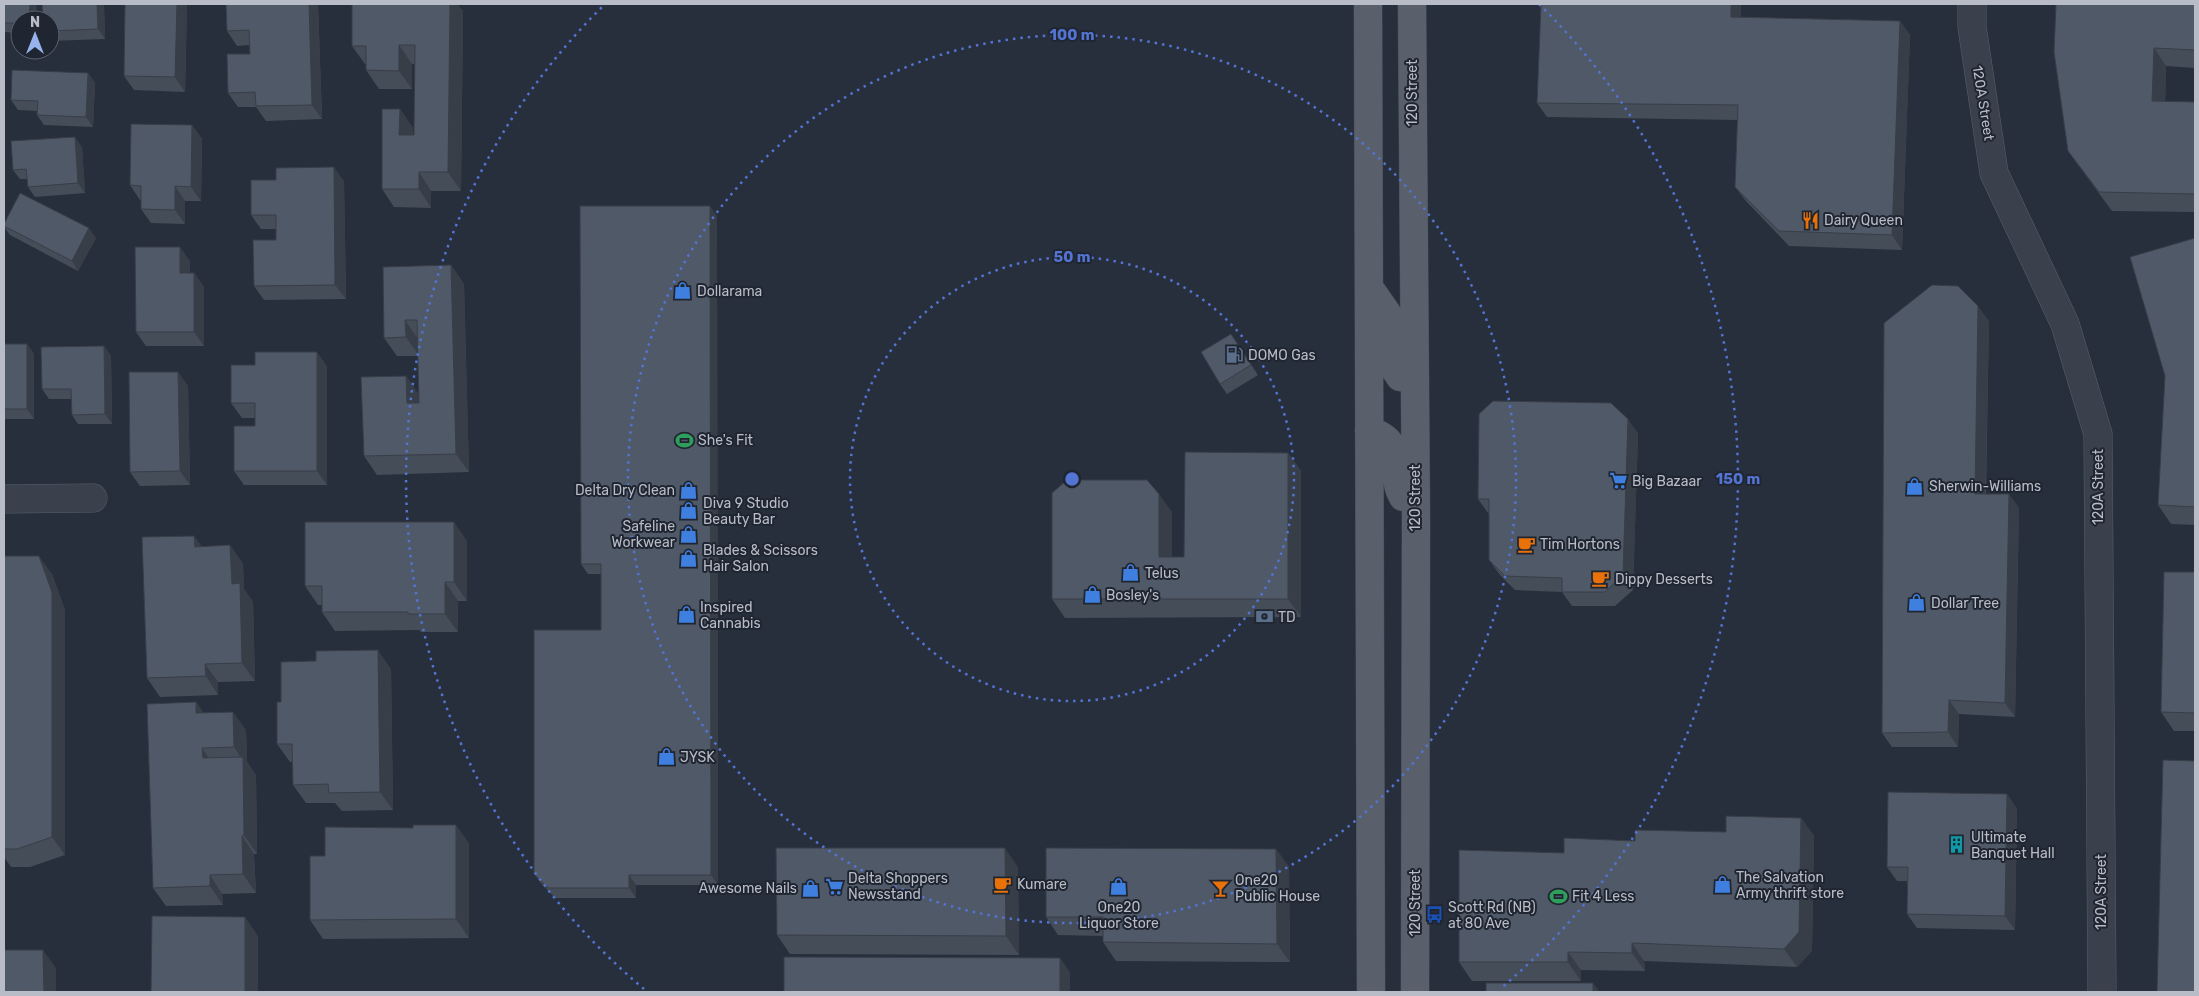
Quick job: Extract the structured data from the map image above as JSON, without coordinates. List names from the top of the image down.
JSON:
{
  "streets": {
    "main road": ["120 Street"],
    "street": ["120A Street"]
  },
  "places": {
    "restaurant": ["Dairy Queen"],
    "shop": [
      "Dollarama",
      "Sherwin-Williams",
      "Delta Dry Clean",
      "Diva 9 Studio Beauty Bar",
      "Safeline Workwear",
      "Blades & Scissors Hair Salon",
      "Telus",
      "Bosley's",
      "Dollar Tree",
      "Inspired Cannabis",
      "JYSK",
      "The Salvation Army thrift store",
      "One20 Liquor Store",
      "Awesome Nails"
    ],
    "fuel station": ["DOMO Gas"],
    "sports": ["She's Fit", "Fit 4 Less"],
    "supermarket": ["Big Bazaar", "Delta Shoppers Newsstand"],
    "cafe": ["Tim Hortons", "Dippy Desserts", "Kumare"],
    "bank": ["TD"],
    "building": ["Ultimate Banquet Hall"],
    "bar": ["One20 Public House"],
    "bus stop": ["Scott Rd (NB) at 80 Ave"]
  },
  "north": "top",
  "rings": ["100 m", "50 m", "150 m"]
}
